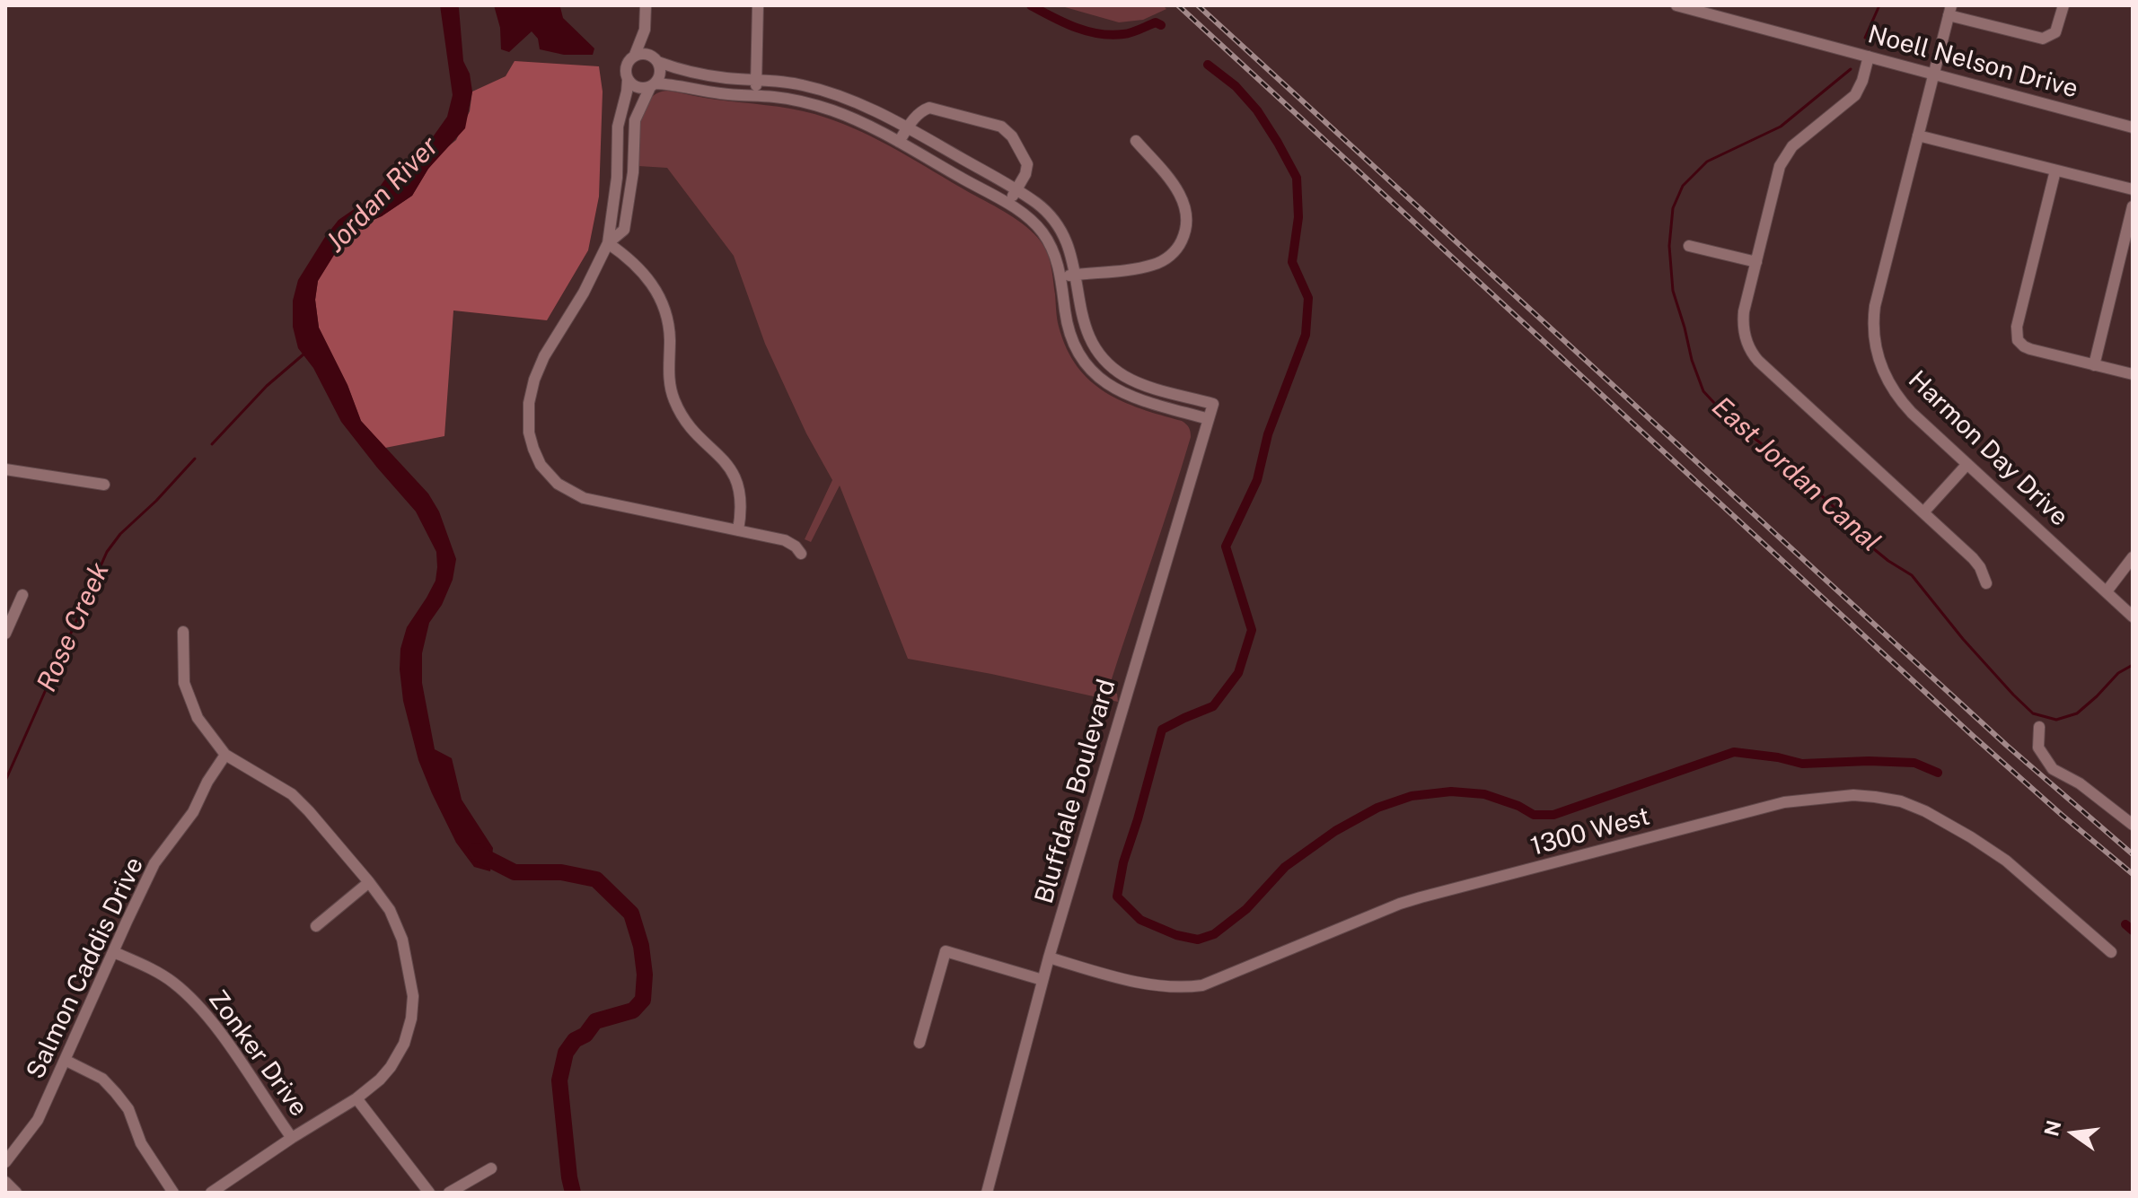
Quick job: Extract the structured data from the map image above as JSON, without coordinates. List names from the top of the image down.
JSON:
{
  "streets": {
    "street": [
      "Noell Nelson Drive",
      "Harmon Day Drive",
      "Bluffdale Boulevard",
      "1300 West",
      "Salmon Caddis Drive",
      "Zonker Drive"
    ]
  },
  "crossings": [
    ["Noell Nelson Drive", "Harmon Day Drive"],
    ["Bluffdale Boulevard", "1300 West"],
    ["Salmon Caddis Drive", "Zonker Drive"]
  ],
  "water": ["Jordan River", "East Jordan Canal", "Rose Creek"],
  "north": "left"
}
